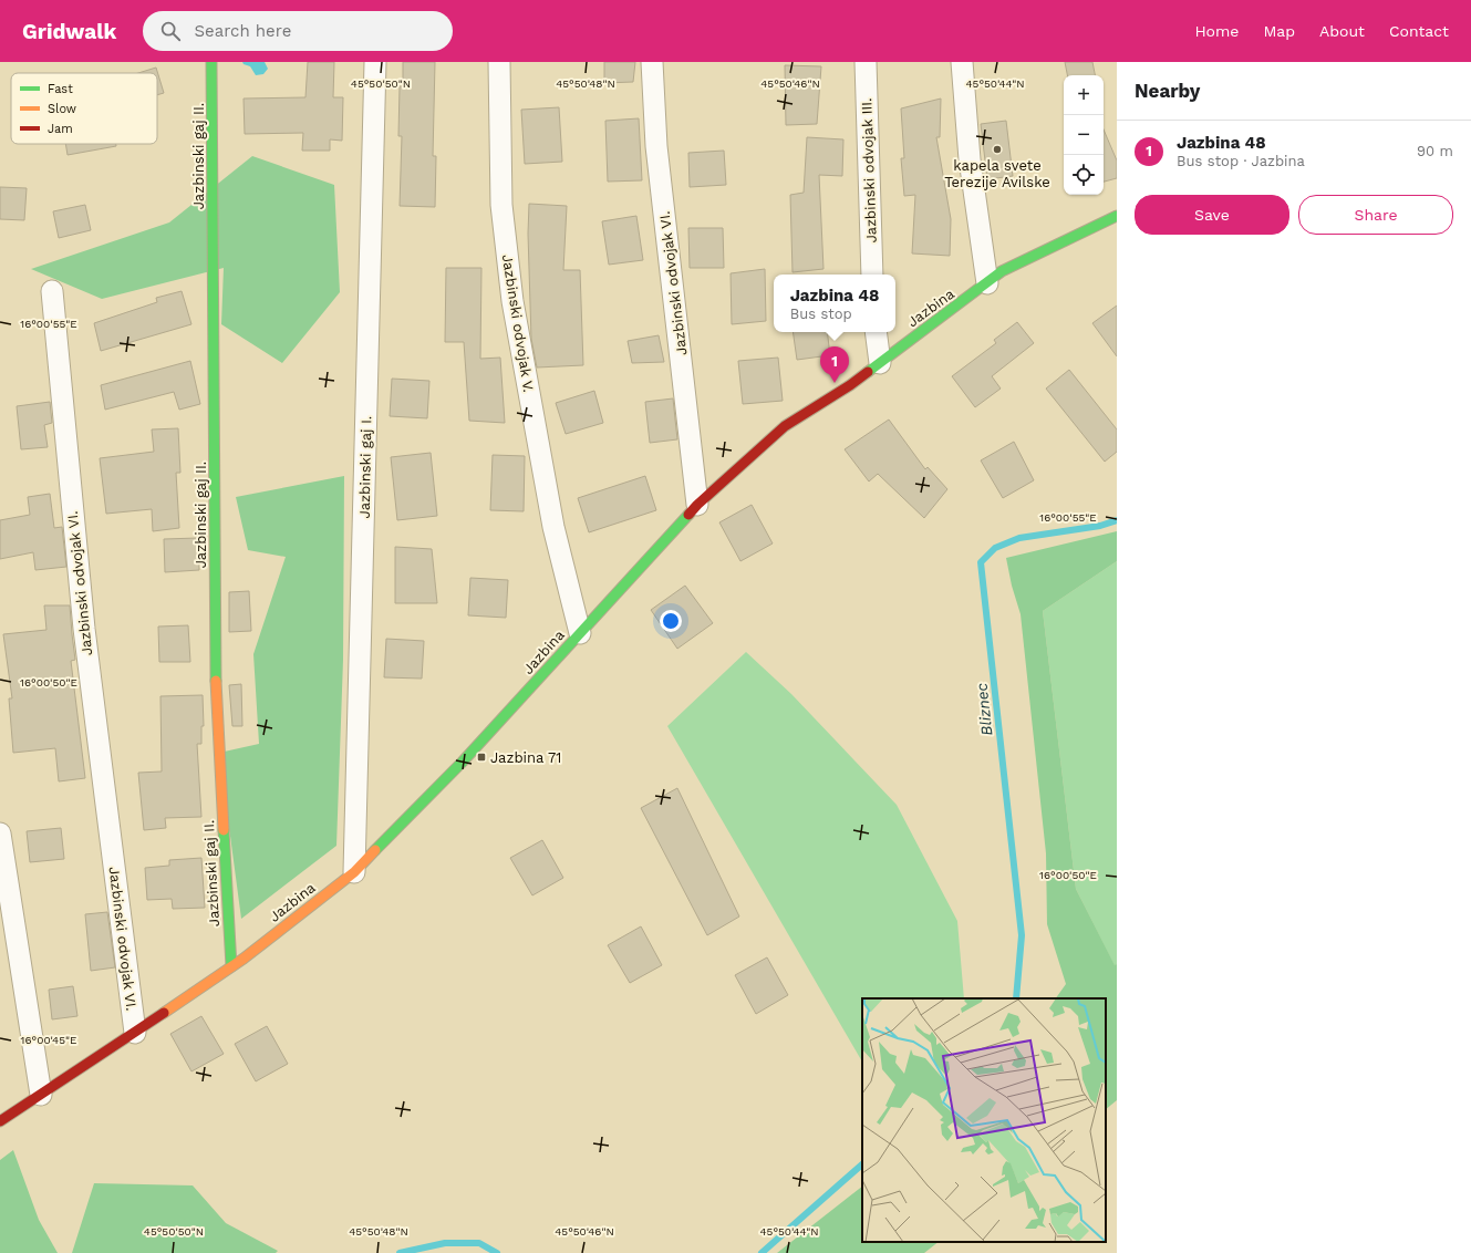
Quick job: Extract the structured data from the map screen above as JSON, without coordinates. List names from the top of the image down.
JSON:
{
  "streets": {
    "street": [
      "Jazbinski gaj II.",
      "Jazbinski odvojak III.",
      "Jazbinski odvojak VI.",
      "Jazbina",
      "Jazbinski odvojak V.",
      "Jazbinski gaj I."
    ]
  },
  "crossings": [
    ["Jazbinski gaj II.", "Jazbina"],
    ["Jazbinski odvojak VI.", "Jazbina"],
    ["Jazbina", "Jazbinski odvojak V."],
    ["Jazbina", "Jazbinski gaj I."]
  ],
  "water": ["Bliznec"],
  "places": {
    "other": ["kapela svete Terezije Avilske"],
    "transit": ["Jazbina 71"]
  },
  "legend": ["Fast", "Slow", "Jam"],
  "page": {
    "header": "Gridwalk",
    "search": "Search here",
    "nav": [
      "Home",
      "Map",
      "About",
      "Contact"
    ],
    "heading": "Nearby",
    "map_buttons": ["+", "−"],
    "list": [
      {
        "mark": "1",
        "name": "Jazbina 48",
        "note": "Bus stop · Jazbina",
        "value": "90 m"
      }
    ],
    "buttons": ["Save", "Share"],
    "popup": ["Jazbina 48", "Bus stop"],
    "pins": "1"
  },
  "coordinates": [
    "45°50'50\"N",
    "45°50'48\"N",
    "45°50'46\"N",
    "45°50'44\"N",
    "16°00'55\"E",
    "16°00'50\"E",
    "16°00'45\"E"
  ]
}
